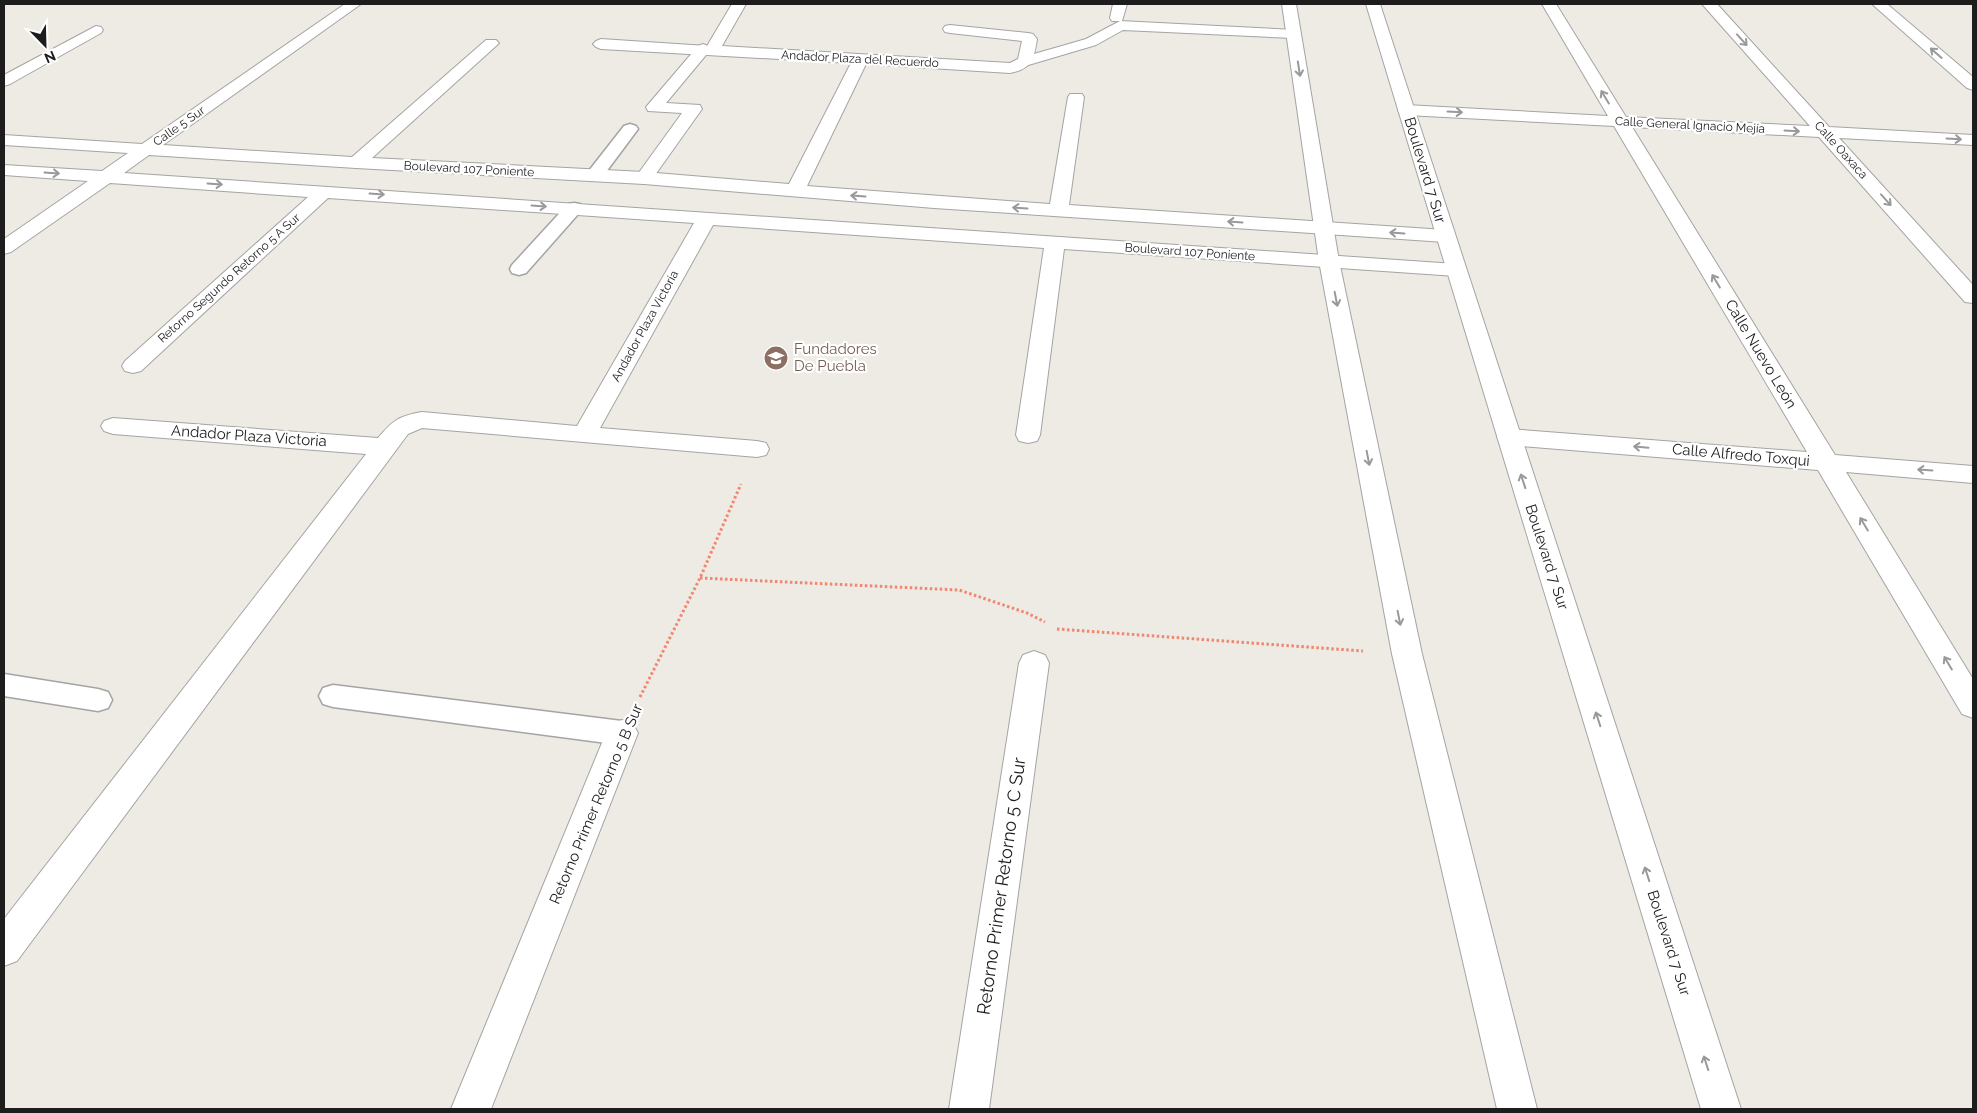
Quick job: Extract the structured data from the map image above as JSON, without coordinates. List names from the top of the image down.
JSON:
{
  "streets": {
    "street": [
      "Andador Plaza del Recuerdo",
      "Calle General Ignacio Mejía",
      "Calle 5 Sur",
      "Calle Oaxaca",
      "Boulevard 107 Poniente",
      "Boulevard 7 Sur",
      "Retorno Segundo Retorno 5 A Sur",
      "Andador Plaza Victoria",
      "Calle Nuevo León",
      "Calle Alfredo Toxqui",
      "Retorno Primer Retorno 5 B Sur",
      "Retorno Primer Retorno 5 C Sur"
    ]
  },
  "crossings": [
    ["Calle General Ignacio Mejía", "Calle Oaxaca"],
    ["Calle General Ignacio Mejía", "Boulevard 7 Sur"],
    ["Calle General Ignacio Mejía", "Calle Nuevo León"],
    ["Calle 5 Sur", "Boulevard 107 Poniente"],
    ["Boulevard 107 Poniente", "Boulevard 7 Sur"],
    ["Boulevard 107 Poniente", "Retorno Segundo Retorno 5 A Sur"],
    ["Boulevard 107 Poniente", "Andador Plaza Victoria"],
    ["Boulevard 7 Sur", "Calle Alfredo Toxqui"],
    ["Calle Nuevo León", "Calle Alfredo Toxqui"]
  ],
  "one_way": ["Calle General Ignacio Mejía", "Calle Nuevo León", "Calle Alfredo Toxqui"],
  "places": {
    "school or university": ["Fundadores De Puebla"]
  },
  "north": "bottom right"
}
